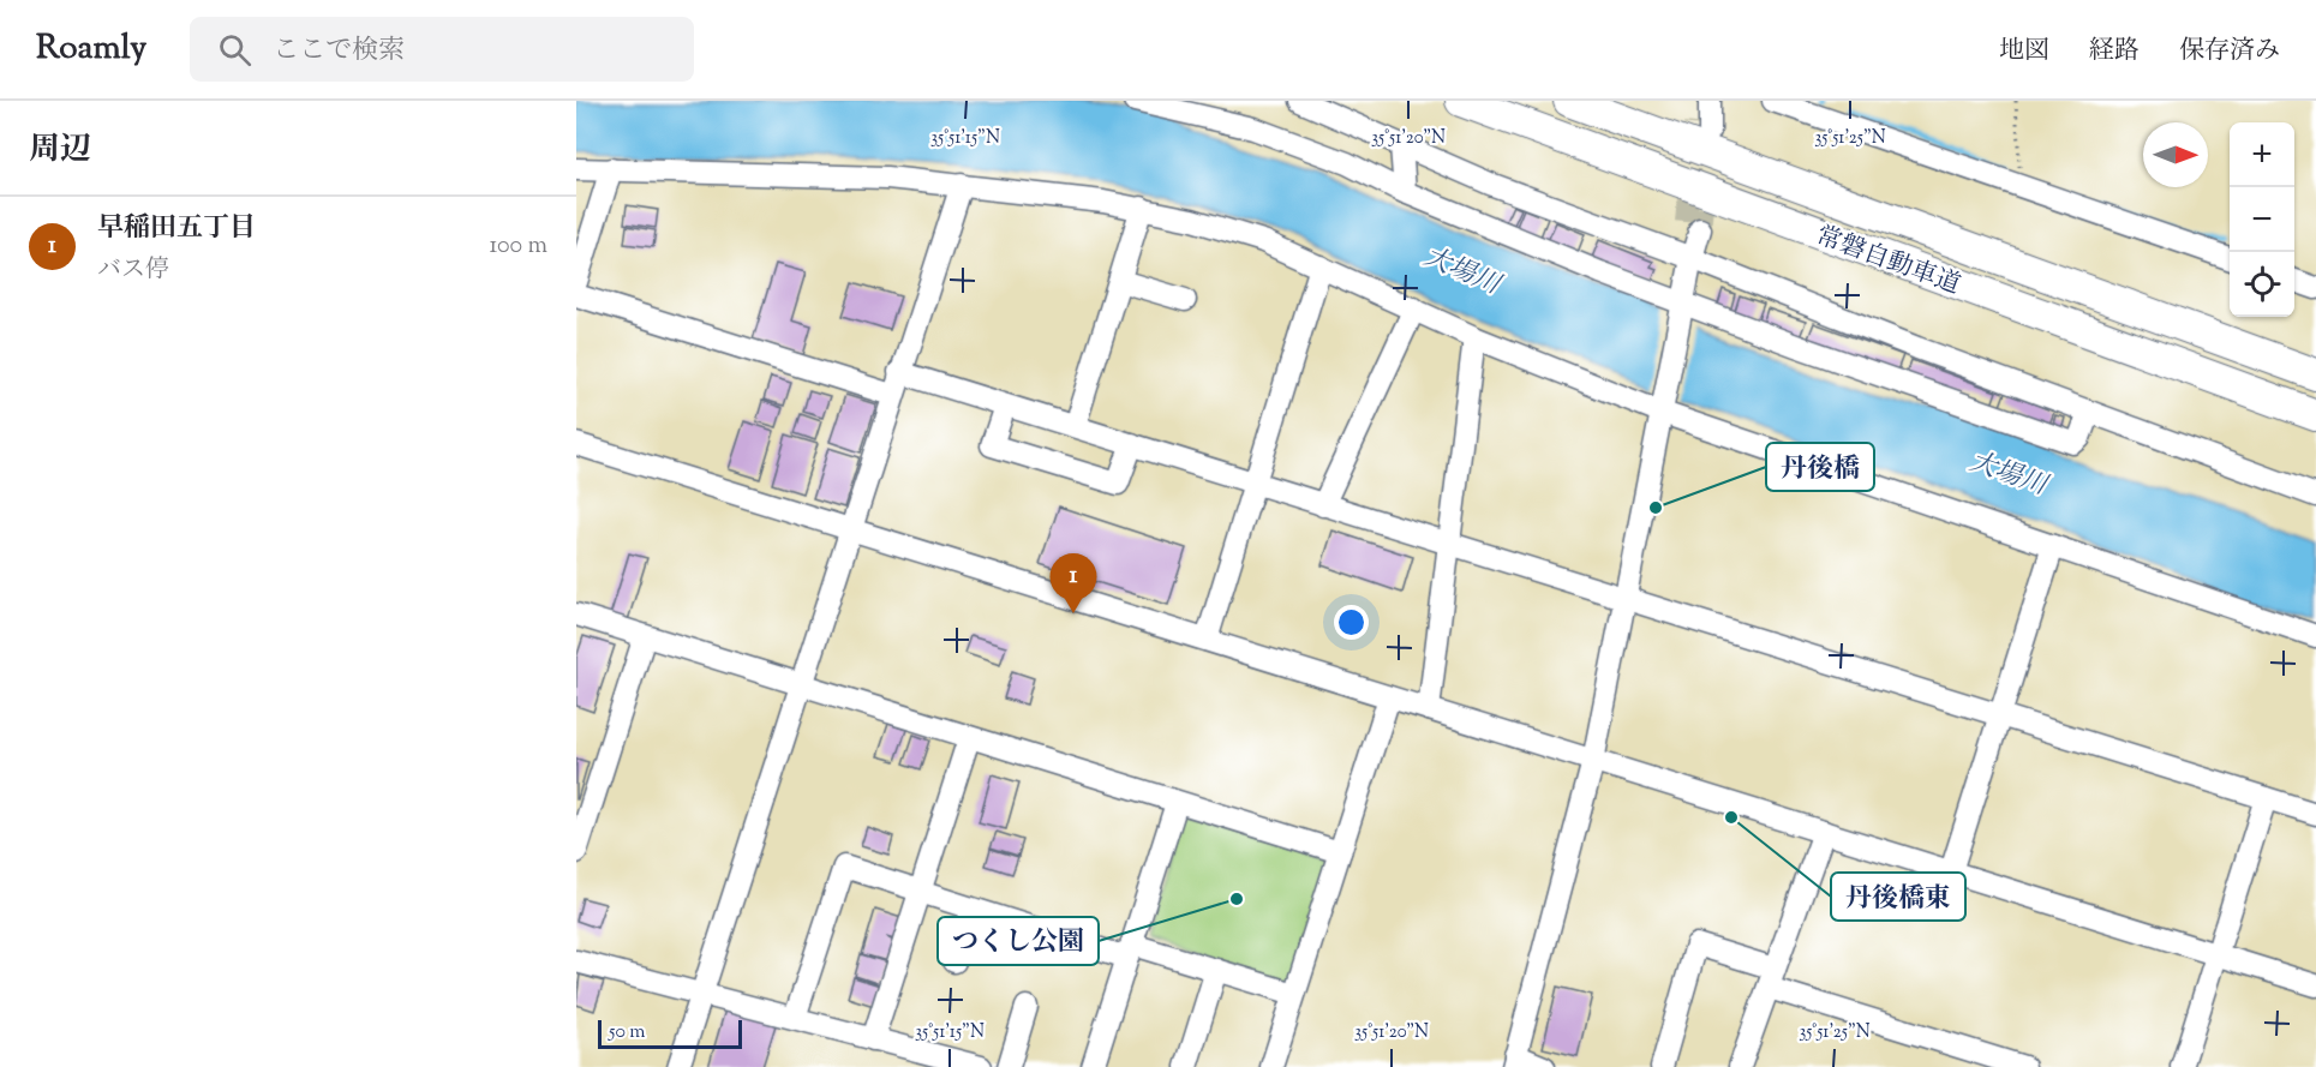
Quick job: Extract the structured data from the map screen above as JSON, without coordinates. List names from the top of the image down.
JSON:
{
  "streets": {
    "highway": ["常磐自動車道"]
  },
  "water": ["大場川"],
  "places": ["丹後橋", "丹後橋東", "つくし公園"],
  "scale_bar": "50 m",
  "north": "right",
  "page": {
    "header": "Roamly",
    "search": "ここで検索",
    "nav": ["地図", "経路", "保存済み"],
    "heading": "周辺",
    "map_buttons": ["+", "−"],
    "list": [
      {
        "mark": "1",
        "name": "早稲田五丁目",
        "note": "バス停",
        "value": "100 m"
      }
    ],
    "pins": "1",
    "scale": "50 m"
  },
  "coordinates": ["35°51'15\"N", "35°51'20\"N", "35°51'25\"N"]
}
